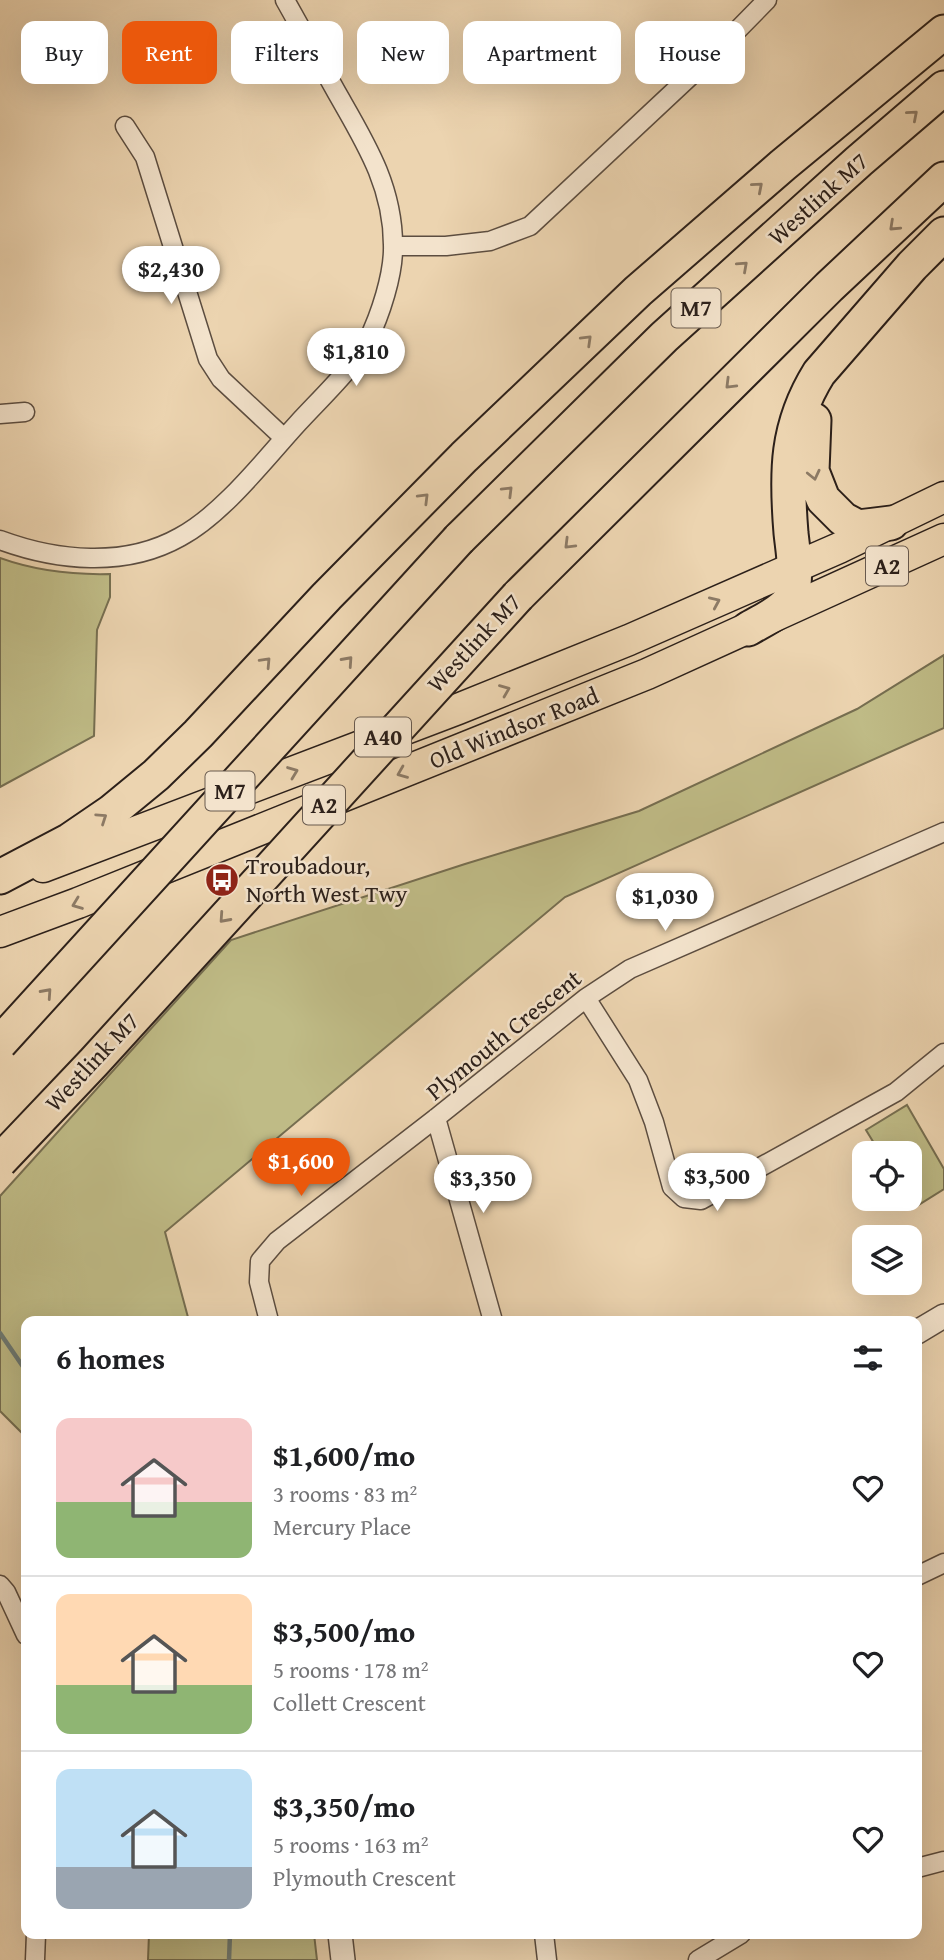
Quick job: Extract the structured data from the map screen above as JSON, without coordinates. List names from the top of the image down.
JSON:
{
  "streets": {
    "highway": [
      "Westlink M7",
      "M7",
      "A2",
      "Old Windsor Road",
      "A40"
    ],
    "street": ["Plymouth Crescent"]
  },
  "places": {
    "bus stop": ["Troubadour, North West Twy"]
  },
  "page": {
    "chip": [
      "Buy",
      "Rent",
      "Filters",
      "New",
      "Apartment",
      "House"
    ],
    "price": [
      "$2,430",
      "$1,810",
      "$1,030",
      "$1,600",
      "$3,500",
      "$3,350"
    ],
    "heading": "6 homes",
    "list": [
      {
        "name": "$1,600/mo",
        "note": "3 rooms · 83 m² · Mercury Place"
      },
      {
        "name": "$3,500/mo",
        "note": "5 rooms · 178 m² · Collett Crescent"
      },
      {
        "name": "$3,350/mo",
        "note": "5 rooms · 163 m² · Plymouth Crescent"
      }
    ]
  }
}
